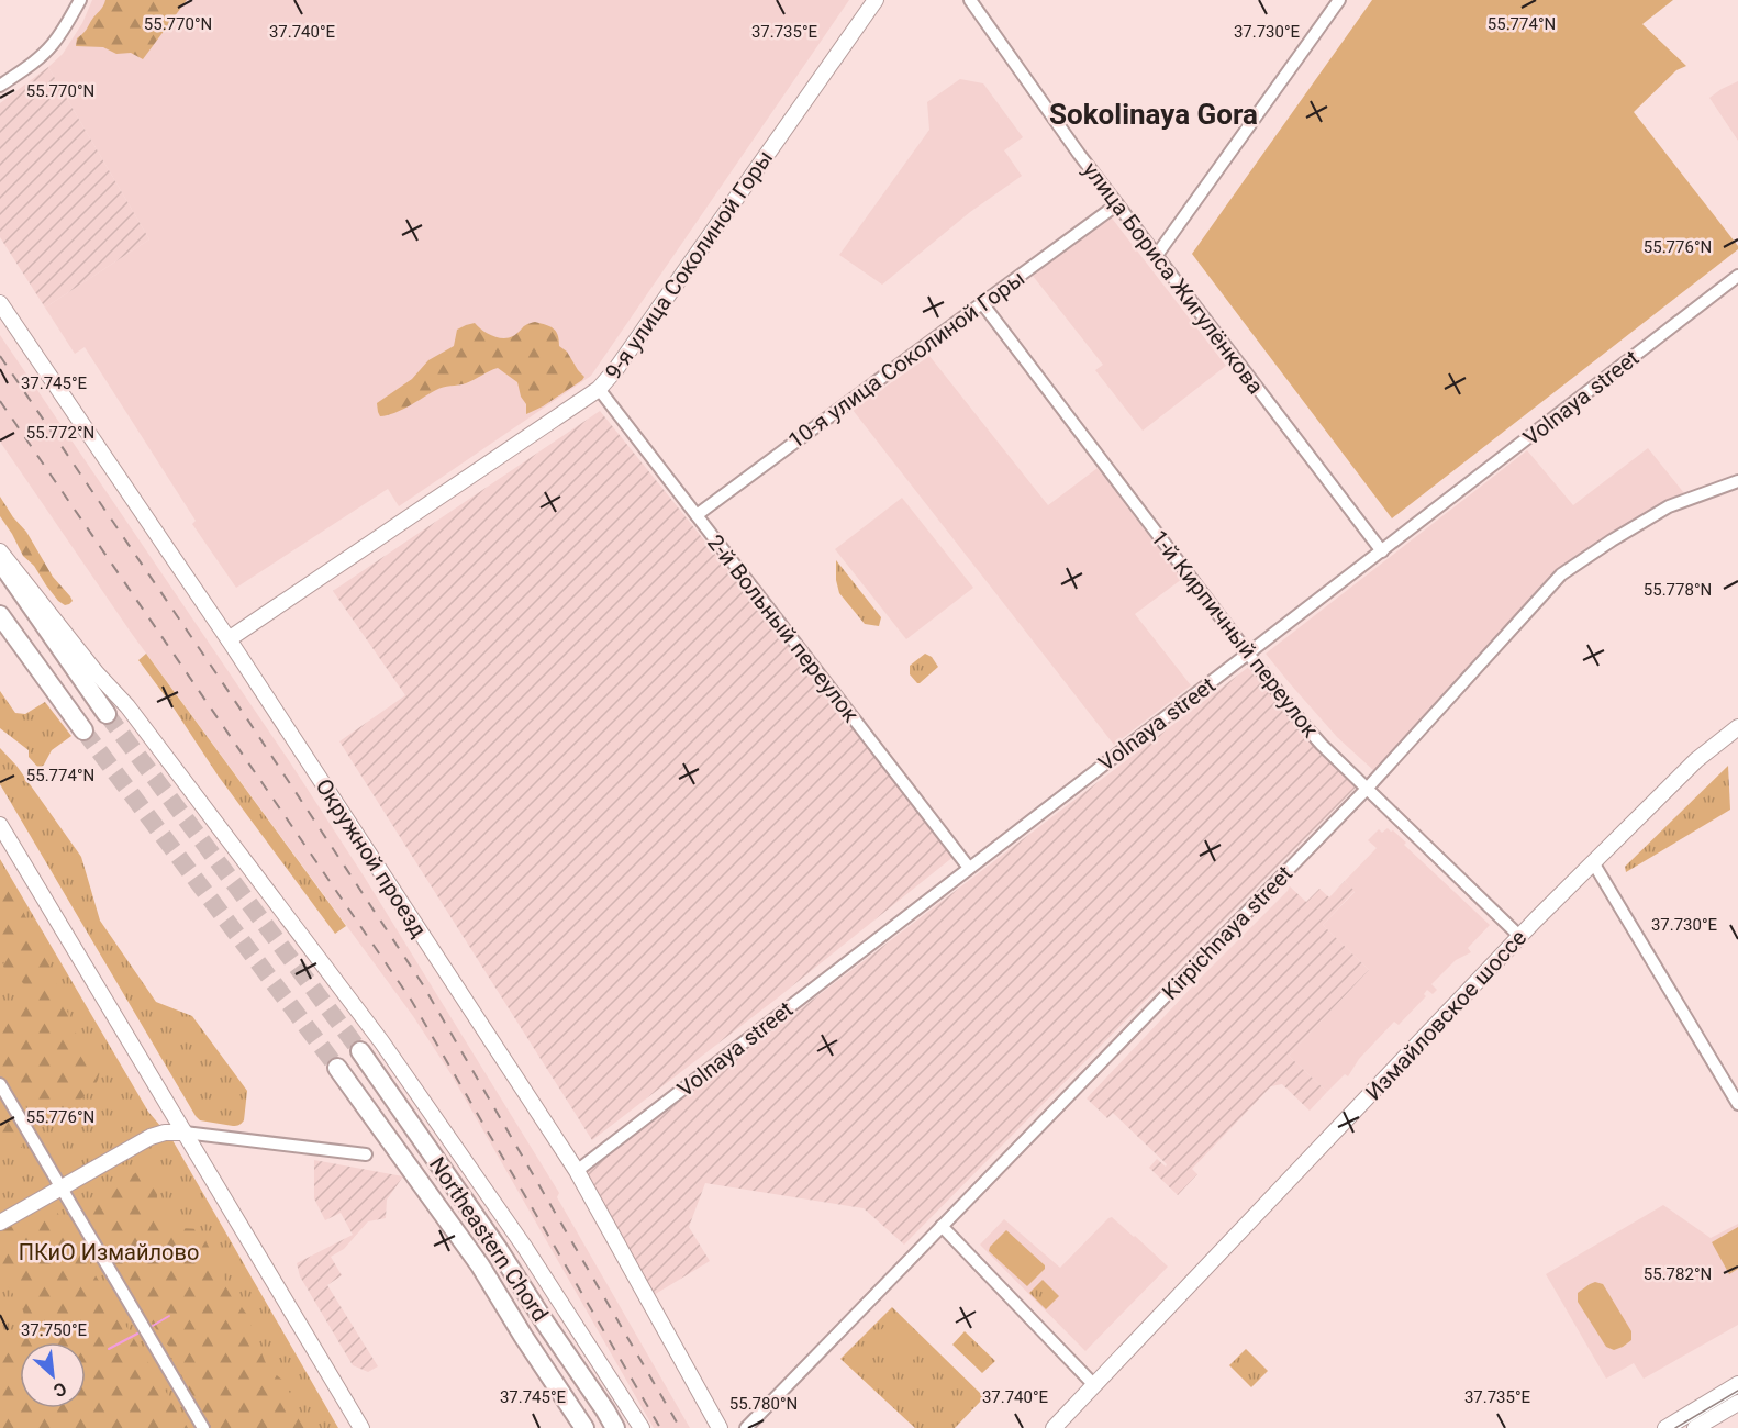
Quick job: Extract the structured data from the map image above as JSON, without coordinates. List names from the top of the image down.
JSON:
{
  "streets": {
    "main road": ["Northeastern Chord"],
    "street": [
      "9-я улица Соколиной Горы",
      "улица Бориса Жигулёнкова",
      "10-я улица Соколиной Горы",
      "Volnaya street",
      "2-й Вольный переулок",
      "1-й Кирпичный переулок",
      "Окружной проезд",
      "Kirpichnaya street",
      "Измайловское шоссе"
    ]
  },
  "crossings": [
    ["9-я улица Соколиной Горы", "2-й Вольный переулок"],
    ["9-я улица Соколиной Горы", "Окружной проезд"],
    ["улица Бориса Жигулёнкова", "10-я улица Соколиной Горы"],
    ["улица Бориса Жигулёнкова", "Volnaya street"],
    ["10-я улица Соколиной Горы", "2-й Вольный переулок"],
    ["10-я улица Соколиной Горы", "1-й Кирпичный переулок"],
    ["Volnaya street", "2-й Вольный переулок"],
    ["Volnaya street", "1-й Кирпичный переулок"],
    ["Volnaya street", "Окружной проезд"],
    ["1-й Кирпичный переулок", "Kirpichnaya street"],
    ["1-й Кирпичный переулок", "Измайловское шоссе"]
  ],
  "districts": ["Sokolinaya Gora"],
  "parks": ["ПКиО Измайлово"],
  "north": "bottom right",
  "coordinates": [
    "55.774°N",
    "55.770°N",
    "37.740°E",
    "37.735°E",
    "37.730°E",
    "55.776°N",
    "37.745°E",
    "55.772°N",
    "55.778°N",
    "55.782°N",
    "37.750°E",
    "55.780°N"
  ]
}
